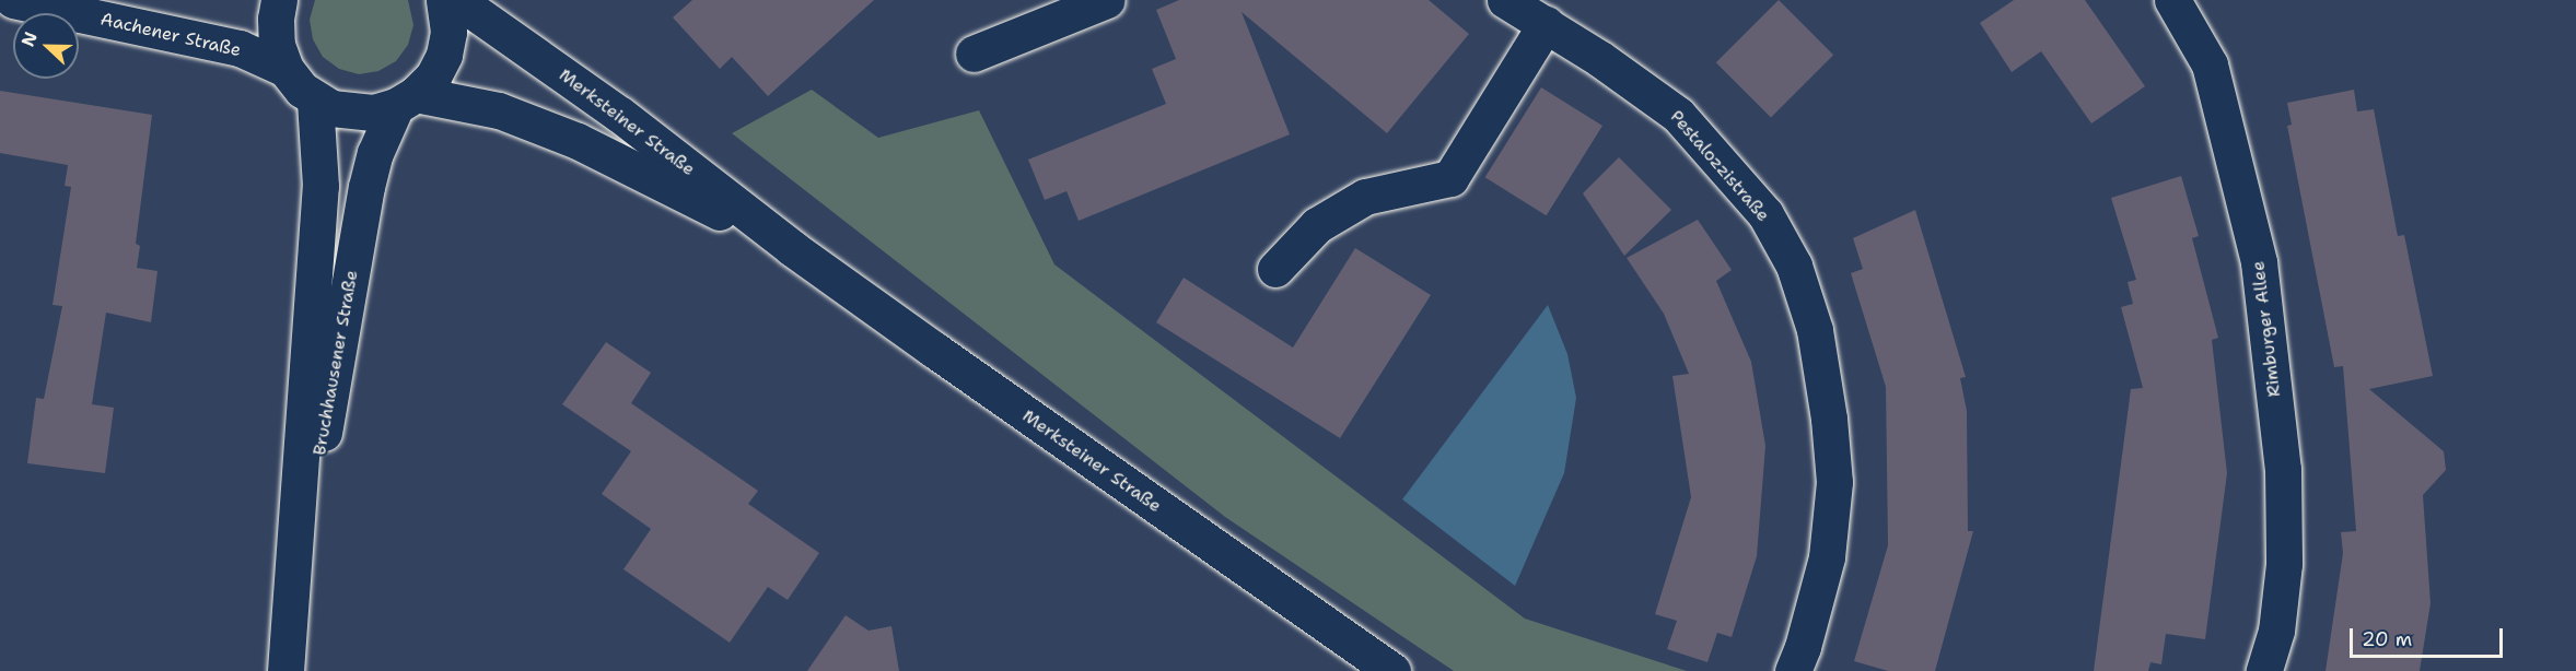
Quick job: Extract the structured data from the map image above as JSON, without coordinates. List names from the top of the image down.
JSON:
{
  "streets": {
    "main road": [
      "Aachener Straße",
      "Merksteiner Straße",
      "Pestalozzistraße",
      "Rimburger Allee",
      "Bruchhausener Straße"
    ]
  },
  "crossings": [
    ["Merksteiner Straße", "Bruchhausener Straße"]
  ],
  "scale_bar": "20 m",
  "north": "left"
}
